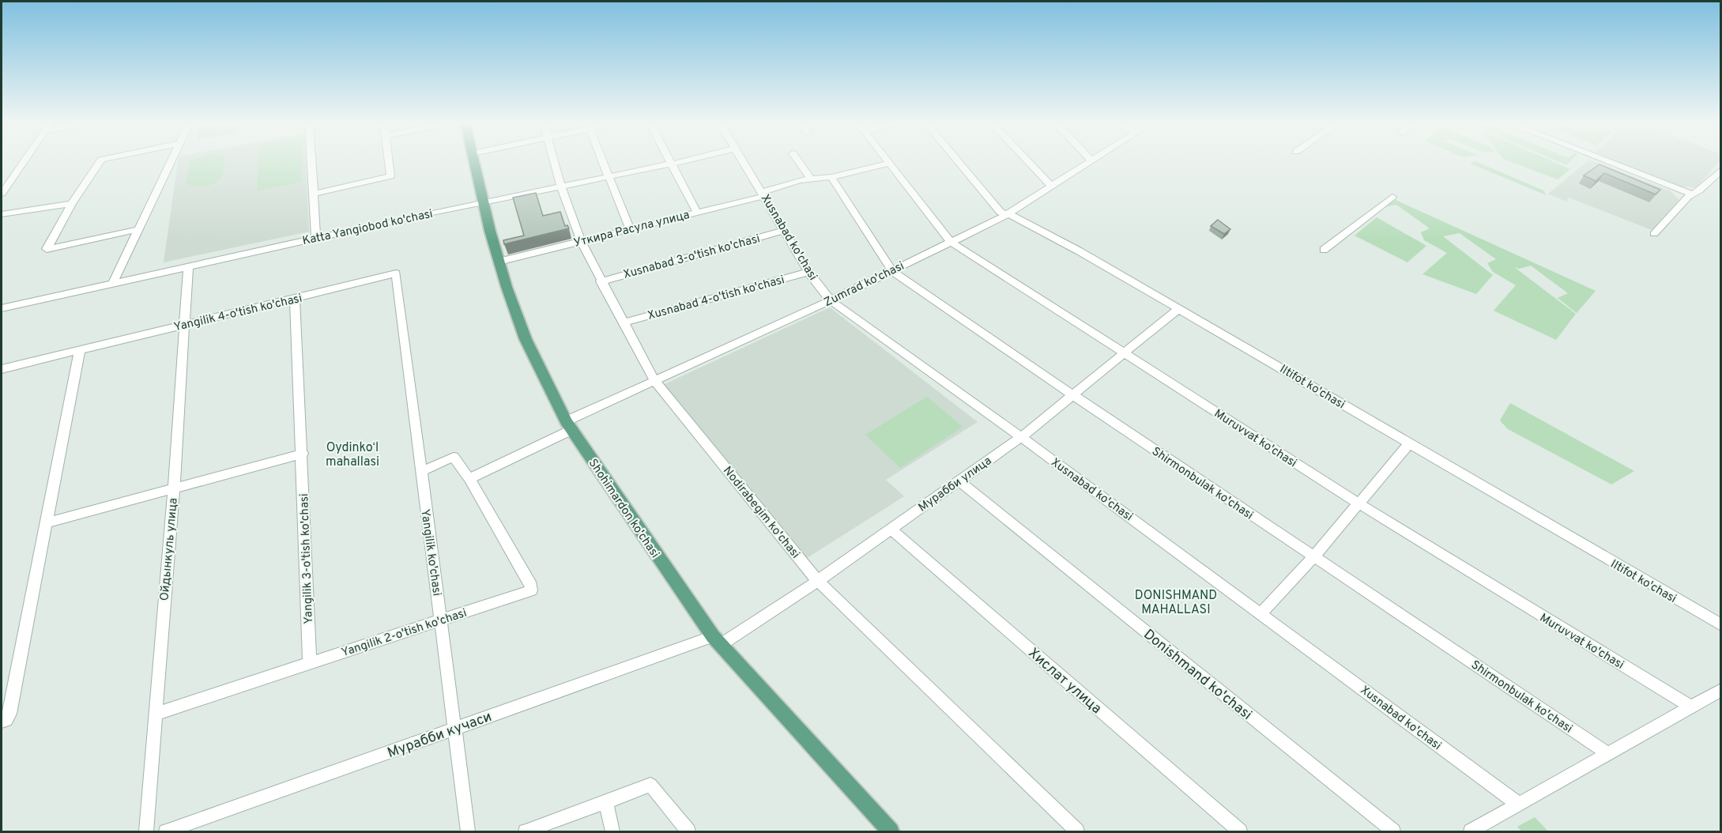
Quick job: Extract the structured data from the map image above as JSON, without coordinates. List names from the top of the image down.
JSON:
{
  "streets": {
    "main road": ["Shohimardon ko'chasi"],
    "street": [
      "Katta Yangiobod ko'chasi",
      "Уткира Расула улица",
      "Xusnabad ko'chasi",
      "Xusnabad 3-o'tish ko'chasi",
      "Zumrad ko'chasi",
      "Xusnabad 4-o'tish ko'chasi",
      "Yangilik 4-o'tish ko'chasi",
      "Iltifot ko'chasi",
      "Muruvvat ko'chasi",
      "Shirmonbulak ko'chasi",
      "Мурабби улица",
      "Nodirabegim ko'chasi",
      "Ойдынкуль улица",
      "Yangilik ko'chasi",
      "Yangilik 3-o'tish ko'chasi",
      "Yangilik 2-o'tish ko'chasi",
      "Donishmand ko'chasi",
      "Хислат улица",
      "Мурабби кучаси"
    ]
  },
  "crossings": [
    ["Katta Yangiobod ko'chasi", "Shohimardon ko'chasi"],
    ["Katta Yangiobod ko'chasi", "Nodirabegim ko'chasi"],
    ["Katta Yangiobod ko'chasi", "Ойдынкуль улица"],
    ["Уткира Расула улица", "Xusnabad ko'chasi"],
    ["Уткира Расула улица", "Muruvvat ko'chasi"],
    ["Уткира Расула улица", "Shirmonbulak ko'chasi"],
    ["Уткира Расула улица", "Shohimardon ko'chasi"],
    ["Уткира Расула улица", "Nodirabegim ko'chasi"],
    ["Xusnabad ko'chasi", "Xusnabad 3-o'tish ko'chasi"],
    ["Xusnabad ko'chasi", "Zumrad ko'chasi"],
    ["Xusnabad ko'chasi", "Xusnabad 4-o'tish ko'chasi"],
    ["Xusnabad ko'chasi", "Мурабби улица"],
    ["Xusnabad 3-o'tish ko'chasi", "Nodirabegim ko'chasi"],
    ["Zumrad ko'chasi", "Iltifot ko'chasi"],
    ["Zumrad ko'chasi", "Muruvvat ko'chasi"],
    ["Zumrad ko'chasi", "Shirmonbulak ko'chasi"],
    ["Zumrad ko'chasi", "Shohimardon ko'chasi"],
    ["Zumrad ko'chasi", "Nodirabegim ko'chasi"],
    ["Xusnabad 4-o'tish ko'chasi", "Nodirabegim ko'chasi"],
    ["Yangilik 4-o'tish ko'chasi", "Ойдынкуль улица"],
    ["Yangilik 4-o'tish ko'chasi", "Yangilik ko'chasi"],
    ["Yangilik 4-o'tish ko'chasi", "Yangilik 3-o'tish ko'chasi"],
    ["Iltifot ko'chasi", "Мурабби улица"],
    ["Muruvvat ko'chasi", "Мурабби улица"],
    ["Shirmonbulak ko'chasi", "Мурабби улица"],
    ["Мурабби улица", "Shohimardon ko'chasi"],
    ["Мурабби улица", "Nodirabegim ko'chasi"],
    ["Мурабби улица", "Donishmand ko'chasi"],
    ["Мурабби улица", "Хислат улица"],
    ["Мурабби улица", "Мурабби кучаси"],
    ["Shohimardon ko'chasi", "Мурабби кучаси"],
    ["Ойдынкуль улица", "Yangilik 2-o'tish ko'chasi"],
    ["Yangilik ko'chasi", "Yangilik 2-o'tish ko'chasi"],
    ["Yangilik ko'chasi", "Мурабби кучаси"],
    ["Yangilik 3-o'tish ko'chasi", "Yangilik 2-o'tish ko'chasi"]
  ],
  "districts": ["Oydinkoʻl mahallasi", "DONISHMAND MAHALLASI"]
}
